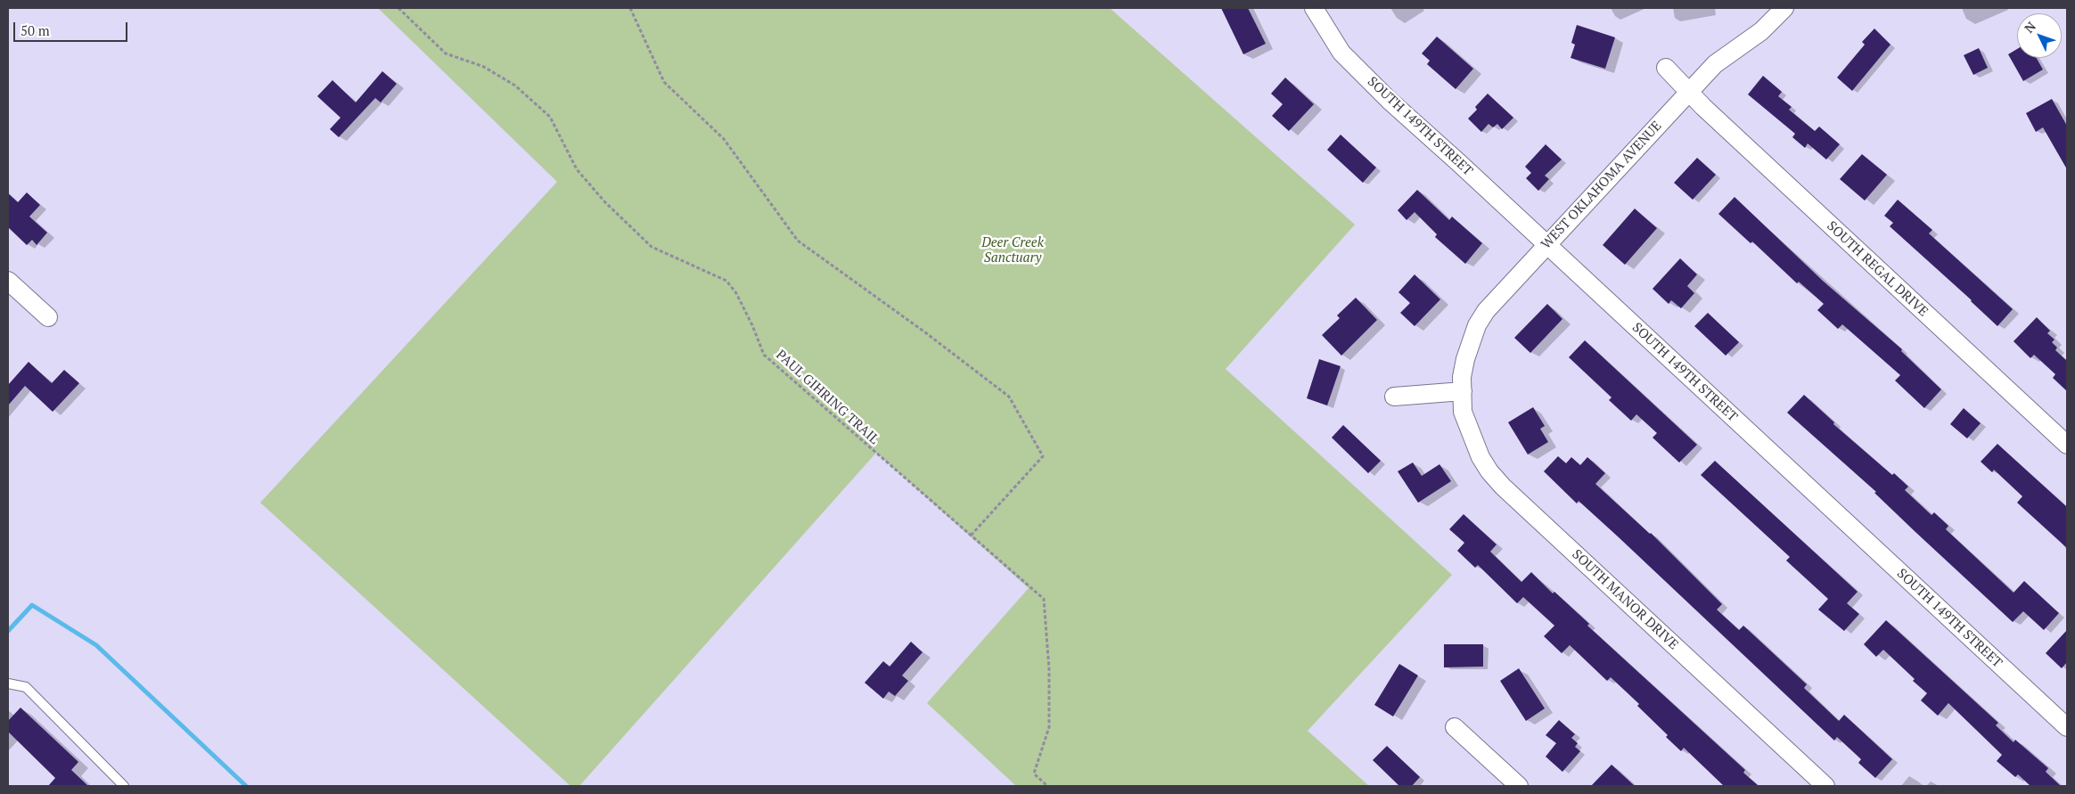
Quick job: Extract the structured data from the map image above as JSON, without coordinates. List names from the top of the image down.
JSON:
{
  "streets": {
    "street": [
      "SOUTH 149TH STREET",
      "WEST OKLAHOMA AVENUE",
      "SOUTH REGAL DRIVE",
      "SOUTH MANOR DRIVE"
    ],
    "path": ["PAUL GIHRING TRAIL"]
  },
  "crossings": [
    ["SOUTH 149TH STREET", "WEST OKLAHOMA AVENUE"],
    ["WEST OKLAHOMA AVENUE", "SOUTH REGAL DRIVE"],
    ["WEST OKLAHOMA AVENUE", "SOUTH MANOR DRIVE"]
  ],
  "parks": ["Deer Creek Sanctuary"],
  "scale_bar": "50 m",
  "north": "top left"
}
